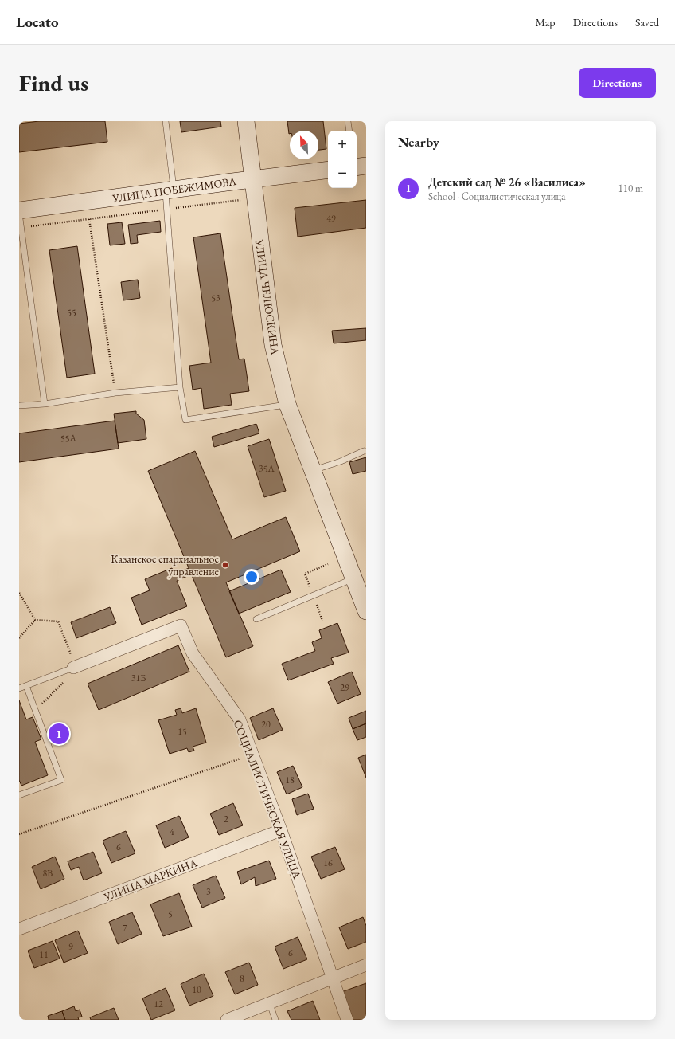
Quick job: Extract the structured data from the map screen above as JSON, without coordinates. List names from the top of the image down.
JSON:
{
  "streets": {
    "main road": ["УЛИЦА ПОБЕЖИМОВА", "УЛИЦА ЧЕЛЮСКИНА"],
    "street": ["СОЦИАЛИСТИЧЕСКАЯ УЛИЦА", "УЛИЦА МАРКИНА"]
  },
  "crossings": [
    ["УЛИЦА ПОБЕЖИМОВА", "УЛИЦА ЧЕЛЮСКИНА"],
    ["СОЦИАЛИСТИЧЕСКАЯ УЛИЦА", "УЛИЦА МАРКИНА"]
  ],
  "places": ["Казанское епархиальное управление"],
  "house_numbers": [
    "49",
    "53",
    "55",
    "55А",
    "35А",
    "31Б",
    "29",
    "20",
    "15",
    "18",
    "2",
    "4",
    "6",
    "16",
    "8В",
    "3",
    "5",
    "7",
    "9",
    "6",
    "11",
    "8",
    "10",
    "12"
  ],
  "north": "top left",
  "page": {
    "header": "Locato",
    "nav": ["Map", "Directions", "Saved"],
    "buttons": "Directions",
    "title": "Find us",
    "heading": "Nearby",
    "map_buttons": ["+", "−"],
    "list": [
      {
        "mark": "1",
        "name": "Детский сад № 26 «Василиса»",
        "note": "School · Социалистическая улица",
        "value": "110 m"
      }
    ],
    "pins": "1"
  }
}
